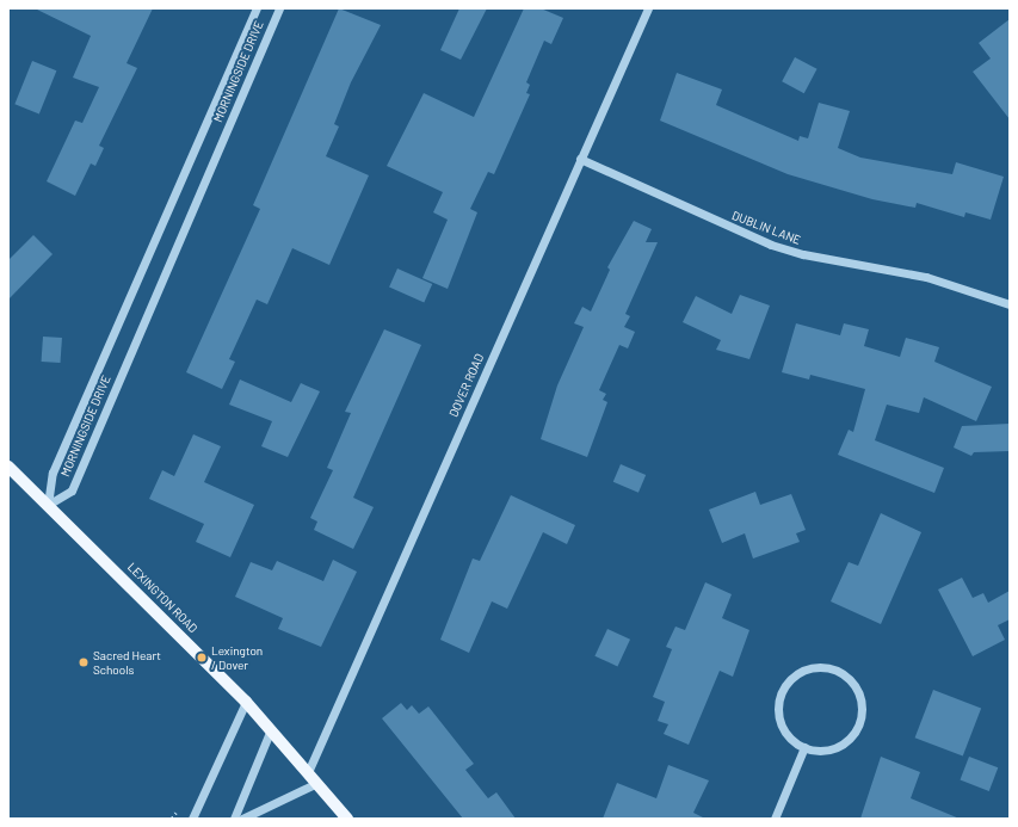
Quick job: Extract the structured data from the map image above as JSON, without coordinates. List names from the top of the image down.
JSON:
{
  "streets": {
    "main road": ["LEXINGTON ROAD"],
    "street": ["MORNINGSIDE DRIVE", "DUBLIN LANE", "DOVER ROAD"]
  },
  "crossings": [
    ["MORNINGSIDE DRIVE", "LEXINGTON ROAD"],
    ["DUBLIN LANE", "DOVER ROAD"],
    ["DOVER ROAD", "LEXINGTON ROAD"]
  ],
  "places": ["Lexington / Dover", "Sacred Heart Schools"]
}
